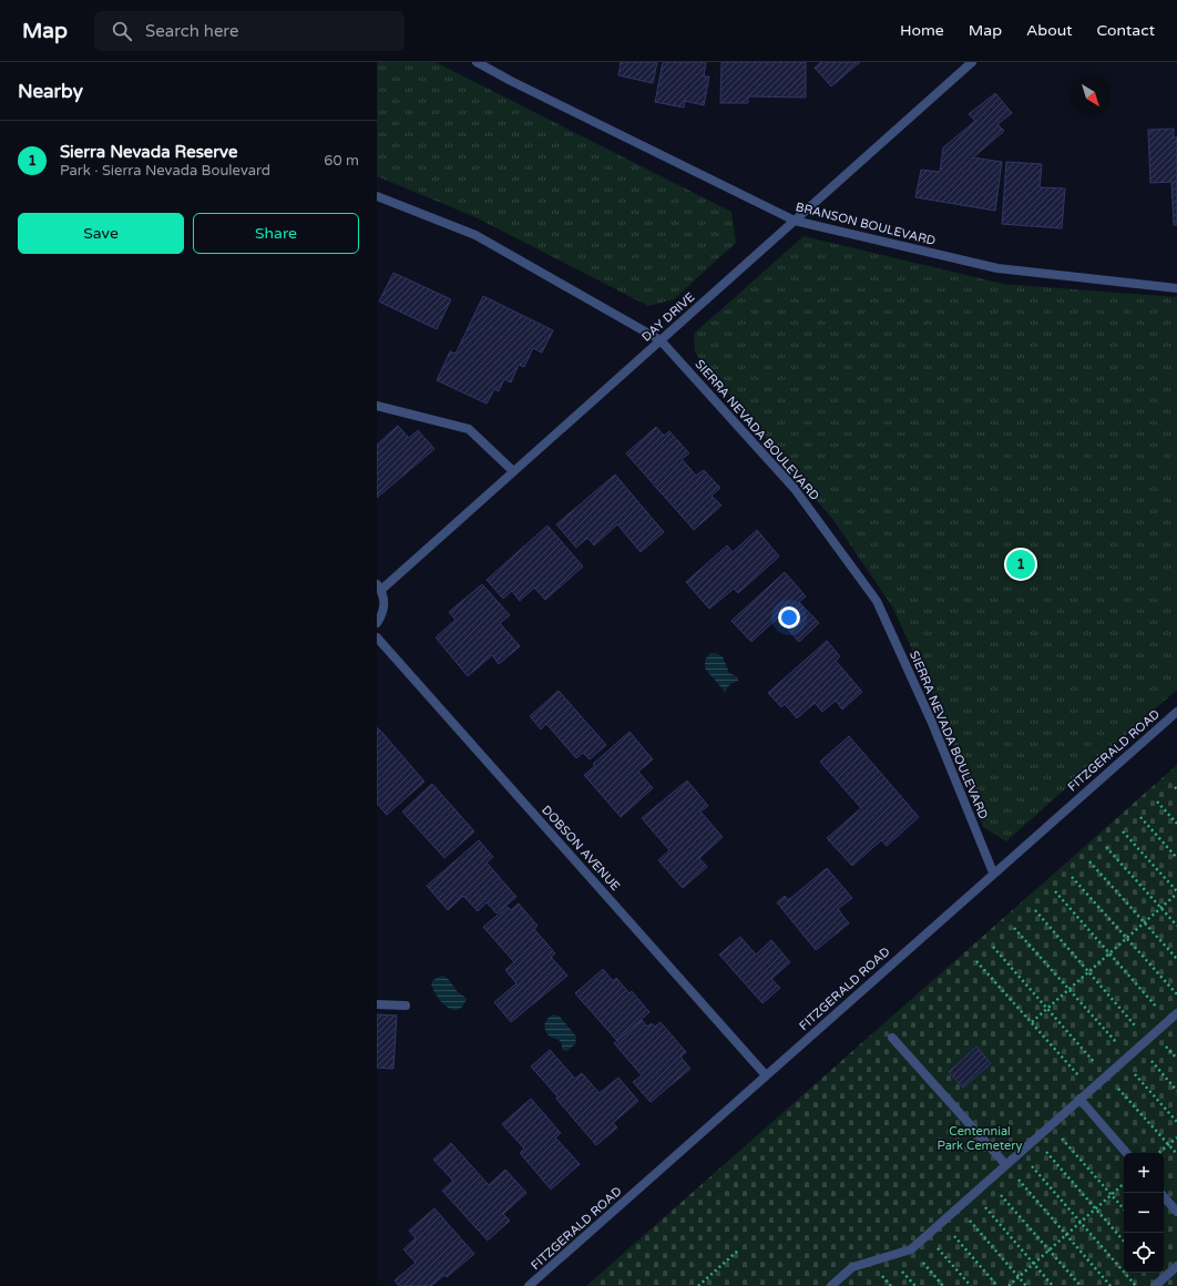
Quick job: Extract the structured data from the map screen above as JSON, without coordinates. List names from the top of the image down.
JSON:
{
  "streets": {
    "street": [
      "BRANSON BOULEVARD",
      "DAY DRIVE",
      "SIERRA NEVADA BOULEVARD",
      "FITZGERALD ROAD",
      "DOBSON AVENUE"
    ]
  },
  "crossings": [
    ["BRANSON BOULEVARD", "DAY DRIVE"],
    ["DAY DRIVE", "SIERRA NEVADA BOULEVARD"],
    ["SIERRA NEVADA BOULEVARD", "FITZGERALD ROAD"],
    ["FITZGERALD ROAD", "DOBSON AVENUE"]
  ],
  "parks": ["Centennial Park Cemetery"],
  "north": "bottom right",
  "page": {
    "header": "Map",
    "search": "Search here",
    "nav": [
      "Home",
      "Map",
      "About",
      "Contact"
    ],
    "heading": "Nearby",
    "list": [
      {
        "mark": "1",
        "name": "Sierra Nevada Reserve",
        "note": "Park · Sierra Nevada Boulevard",
        "value": "60 m"
      }
    ],
    "buttons": ["Save", "Share"],
    "pins": "1",
    "map_buttons": ["+", "−"]
  }
}
